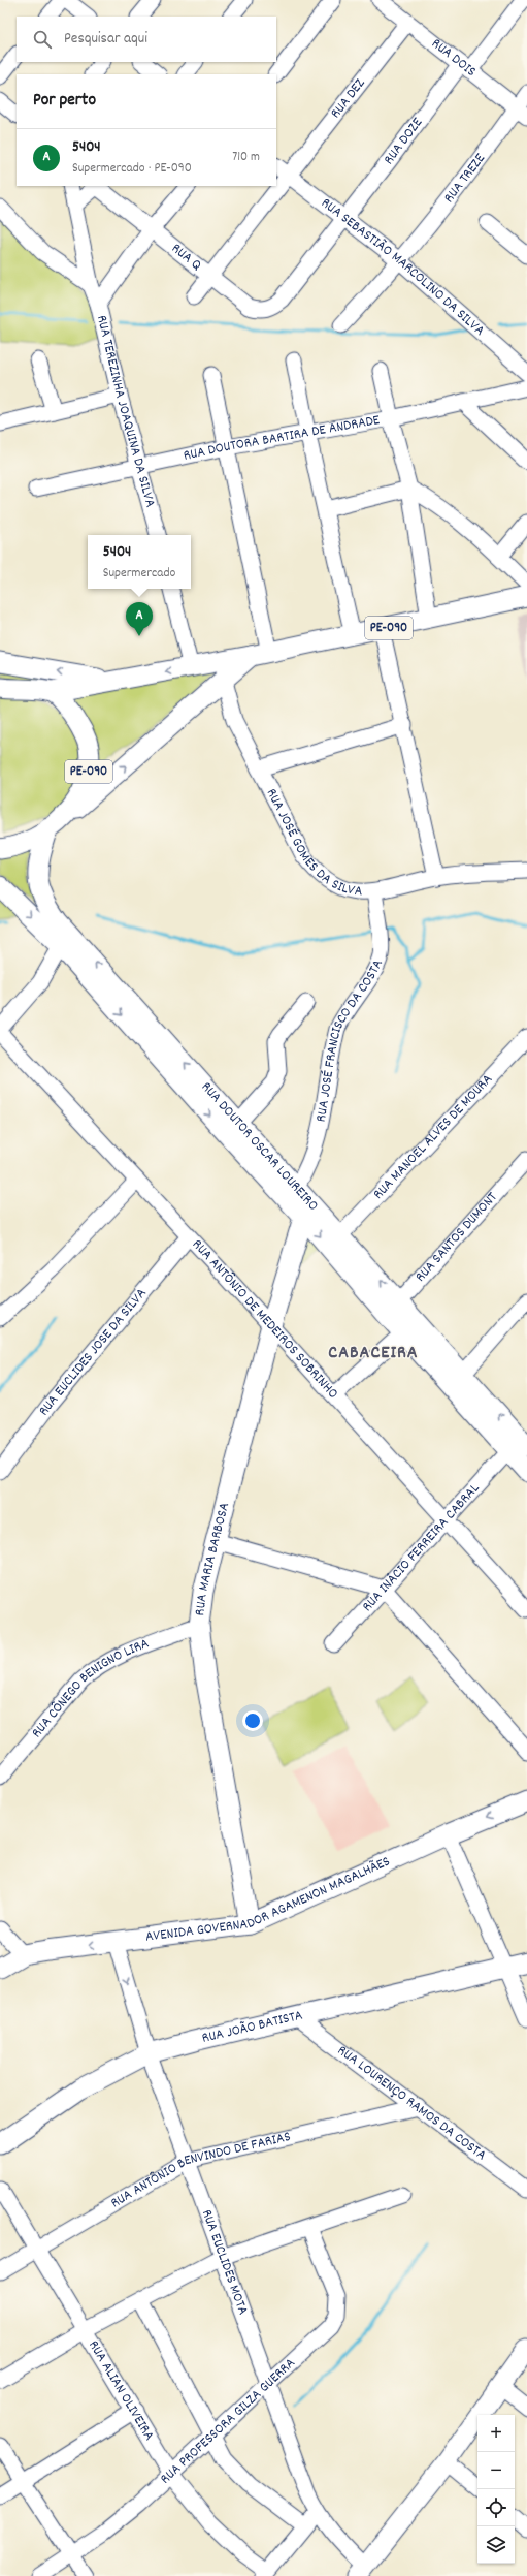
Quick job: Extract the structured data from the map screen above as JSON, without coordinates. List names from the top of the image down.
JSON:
{
  "streets": {
    "main road": [
      "PE-090",
      "RUA DOUTOR OSCAR LOUREIRO",
      "RUA MARIA BARBOSA",
      "AVENIDA GOVERNADOR AGAMENON MAGALHÃES",
      "RUA JOÃO BATISTA"
    ],
    "street": [
      "RUA DOIS",
      "RUA DEZ",
      "RUA DOZE",
      "RUA TREZE",
      "RUA Q",
      "RUA SEBASTIÃO MARCOLINO DA SILVA",
      "RUA TEREZINHA JOAQUINA DA SILVA",
      "RUA DOUTORA BARTIRA DE ANDRADE",
      "RUA JOSÉ GOMES DA SILVA",
      "RUA JOSÉ FRANCISCO DA COSTA",
      "RUA MANOEL ALVES DE MOURA",
      "RUA SANTOS DUMONT",
      "RUA ANTÔNIO DE MEDEIROS SOBRINHO",
      "RUA EUCLIDES JOSE DA SILVA",
      "RUA INÁCIO FERREIRA CABRAL",
      "RUA CÔNEGO BENIGNO LIRA",
      "RUA LOURENÇO RAMOS DA COSTA",
      "RUA ANTÔNIO BENVINDO DE FARIAS",
      "RUA EUCLIDES MOTA",
      "RUA ALIAN OLIVEIRA",
      "RUA PROFESSORA GILZA GUERRA"
    ]
  },
  "crossings": [
    ["RUA DOIS", "RUA DEZ"],
    ["RUA DOIS", "RUA DOZE"],
    ["RUA DOIS", "RUA TREZE"],
    ["RUA DEZ", "RUA Q"],
    ["RUA DEZ", "RUA SEBASTIÃO MARCOLINO DA SILVA"],
    ["RUA DOZE", "RUA Q"],
    ["RUA DOZE", "RUA SEBASTIÃO MARCOLINO DA SILVA"],
    ["RUA TREZE", "RUA SEBASTIÃO MARCOLINO DA SILVA"],
    ["RUA TEREZINHA JOAQUINA DA SILVA", "RUA DOUTORA BARTIRA DE ANDRADE"],
    ["PE-090", "RUA JOSÉ GOMES DA SILVA"],
    ["PE-090", "RUA DOUTOR OSCAR LOUREIRO"],
    ["RUA JOSÉ GOMES DA SILVA", "RUA JOSÉ FRANCISCO DA COSTA"],
    ["RUA JOSÉ FRANCISCO DA COSTA", "RUA DOUTOR OSCAR LOUREIRO"],
    ["RUA JOSÉ FRANCISCO DA COSTA", "RUA MARIA BARBOSA"],
    ["RUA MANOEL ALVES DE MOURA", "RUA DOUTOR OSCAR LOUREIRO"],
    ["RUA DOUTOR OSCAR LOUREIRO", "RUA SANTOS DUMONT"],
    ["RUA DOUTOR OSCAR LOUREIRO", "RUA INÁCIO FERREIRA CABRAL"],
    ["RUA DOUTOR OSCAR LOUREIRO", "RUA MARIA BARBOSA"],
    ["RUA ANTÔNIO DE MEDEIROS SOBRINHO", "RUA EUCLIDES JOSE DA SILVA"],
    ["RUA ANTÔNIO DE MEDEIROS SOBRINHO", "RUA INÁCIO FERREIRA CABRAL"],
    ["RUA ANTÔNIO DE MEDEIROS SOBRINHO", "RUA MARIA BARBOSA"],
    ["RUA MARIA BARBOSA", "RUA CÔNEGO BENIGNO LIRA"],
    ["RUA MARIA BARBOSA", "AVENIDA GOVERNADOR AGAMENON MAGALHÃES"],
    ["AVENIDA GOVERNADOR AGAMENON MAGALHÃES", "RUA EUCLIDES MOTA"],
    ["RUA JOÃO BATISTA", "RUA LOURENÇO RAMOS DA COSTA"],
    ["RUA JOÃO BATISTA", "RUA EUCLIDES MOTA"],
    ["RUA LOURENÇO RAMOS DA COSTA", "RUA ANTÔNIO BENVINDO DE FARIAS"],
    ["RUA ANTÔNIO BENVINDO DE FARIAS", "RUA EUCLIDES MOTA"],
    ["RUA ANTÔNIO BENVINDO DE FARIAS", "RUA ALIAN OLIVEIRA"],
    ["RUA EUCLIDES MOTA", "RUA PROFESSORA GILZA GUERRA"],
    ["RUA ALIAN OLIVEIRA", "RUA PROFESSORA GILZA GUERRA"]
  ],
  "one_way": ["PE-090"],
  "districts": ["CABACEIRA"],
  "page": {
    "search": "Pesquisar aqui",
    "heading": "Por perto",
    "list": [
      {
        "mark": "A",
        "name": "5404",
        "note": "Supermercado · PE-090",
        "value": "710 m"
      }
    ],
    "popup": ["5404", "Supermercado"],
    "pins": "A",
    "map_buttons": ["+", "−"]
  }
}
